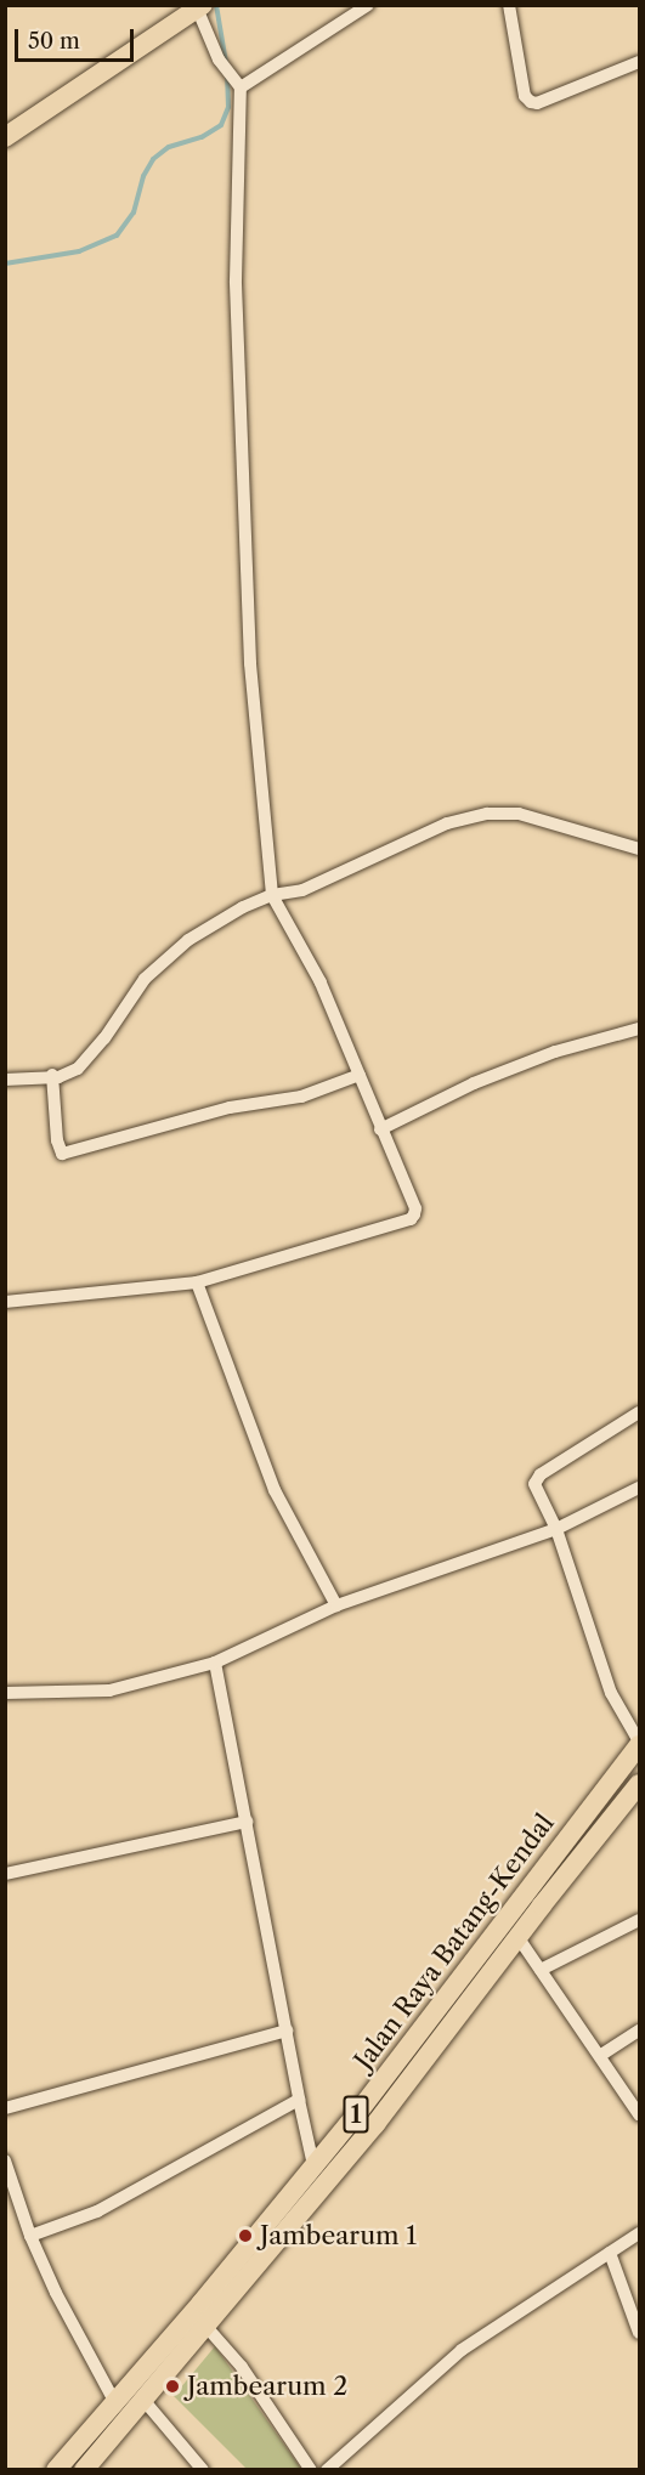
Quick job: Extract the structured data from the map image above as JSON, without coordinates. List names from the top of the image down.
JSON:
{
  "streets": {
    "highway": ["Jalan Raya Batang-Kendal", "1"]
  },
  "places": ["Jambearum 1", "Jambearum 2"],
  "scale_bar": "50 m"
}
